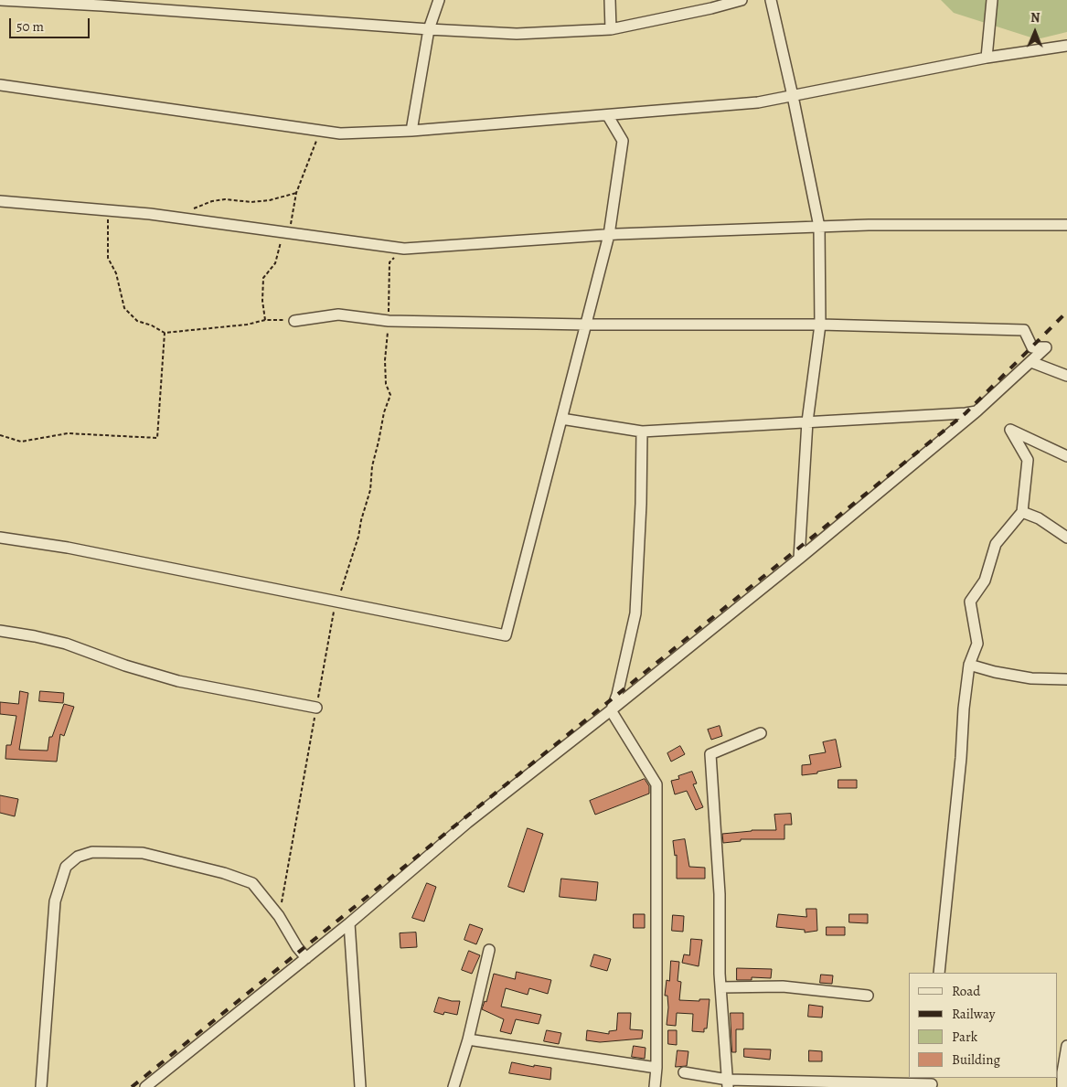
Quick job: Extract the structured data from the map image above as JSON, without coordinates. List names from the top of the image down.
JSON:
{
  "legend": [
    "Road",
    "Railway",
    "Park",
    "Building"
  ],
  "scale_bar": "50 m",
  "north": "top"
}
